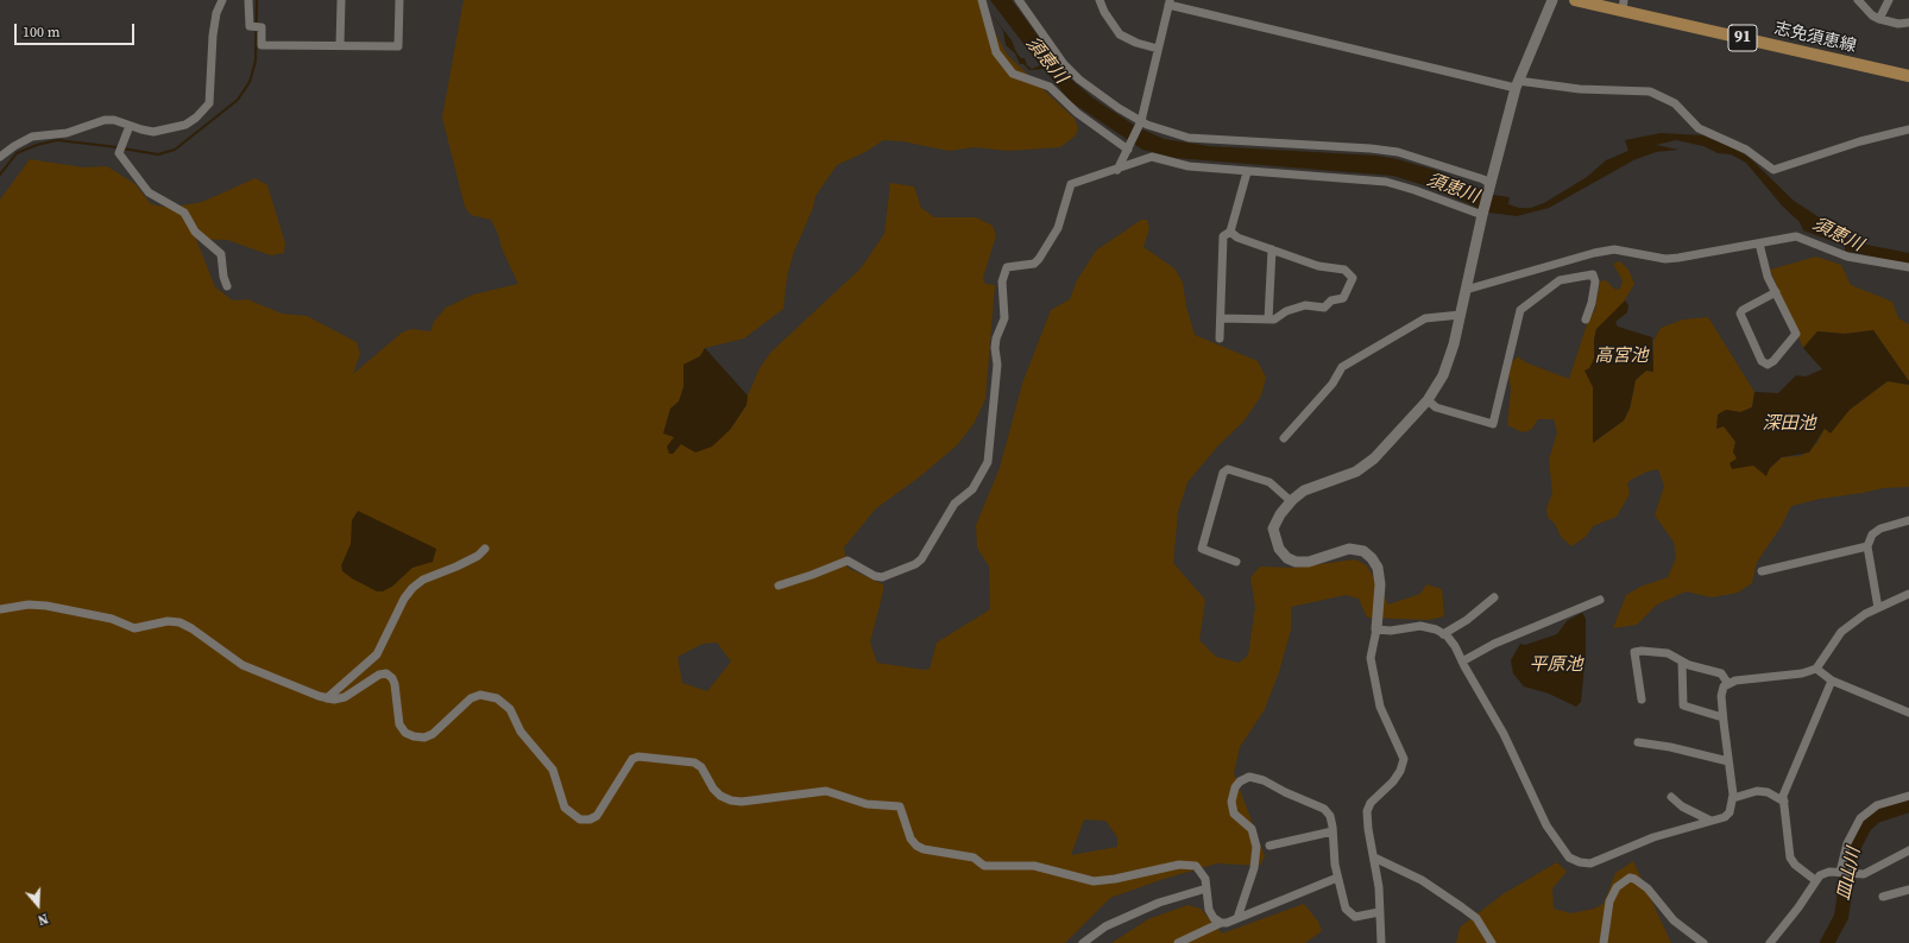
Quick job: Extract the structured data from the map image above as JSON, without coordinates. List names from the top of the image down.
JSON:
{
  "streets": {
    "main road": ["91", "志免須恵線"]
  },
  "water": [
    "須恵川",
    "高宮池",
    "深田池",
    "平原池",
    "皿山川"
  ],
  "scale_bar": "100 m",
  "north": "bottom"
}
